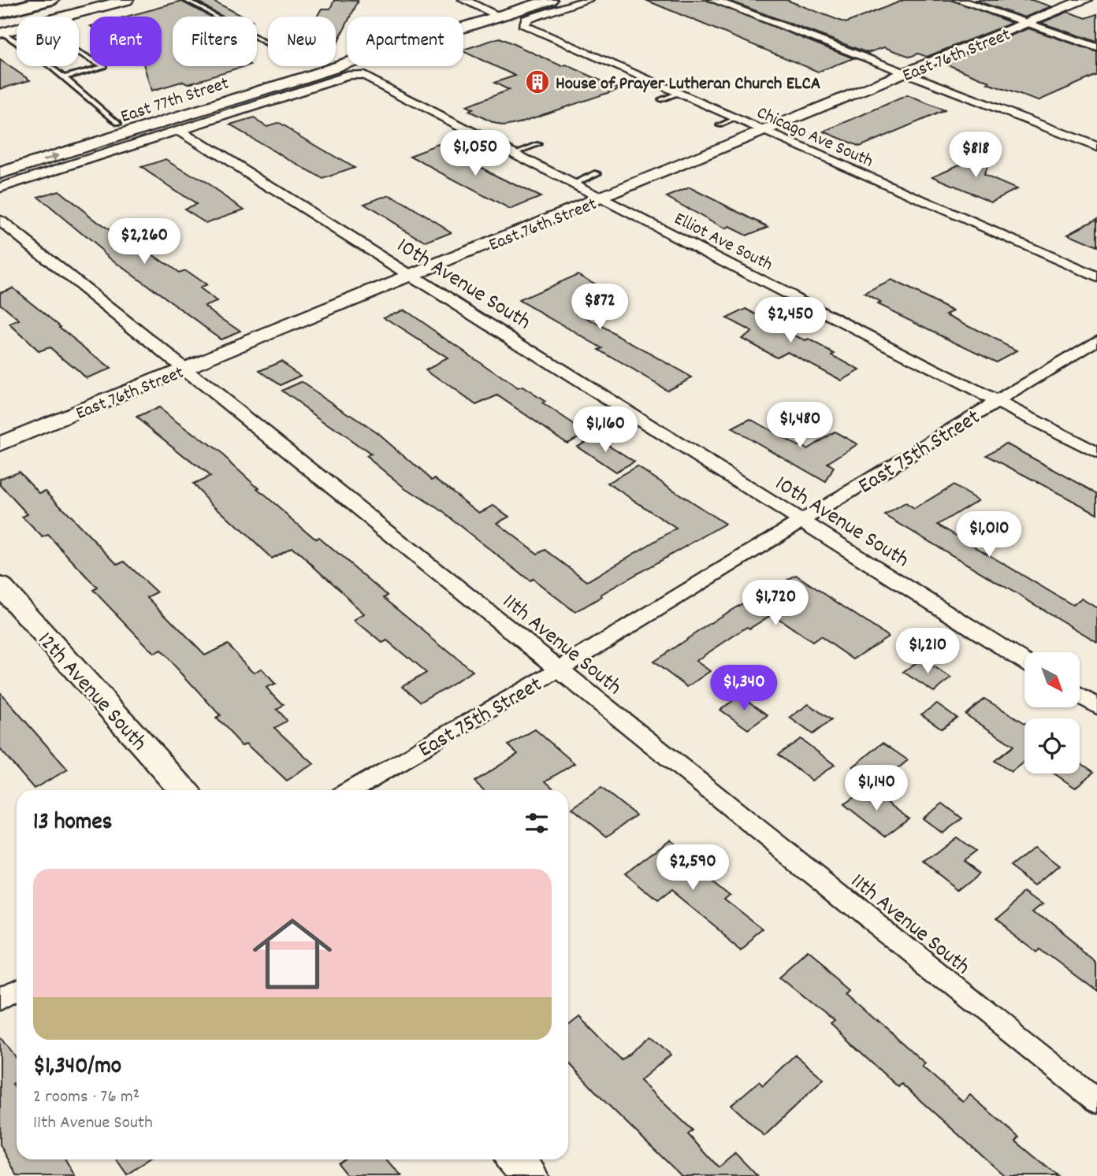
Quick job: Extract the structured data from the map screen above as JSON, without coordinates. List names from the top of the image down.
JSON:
{
  "streets": {
    "street": [
      "East 76th Street",
      "East 77th Street",
      "Chicago Ave South",
      "Elliot Ave South",
      "10th Avenue South",
      "East 75th Street",
      "11th Avenue South",
      "12th Avenue South"
    ]
  },
  "crossings": [
    ["East 76th Street", "Chicago Ave South"],
    ["East 76th Street", "Elliot Ave South"],
    ["East 76th Street", "10th Avenue South"],
    ["East 76th Street", "11th Avenue South"],
    ["Elliot Ave South", "10th Avenue South"],
    ["Elliot Ave South", "East 75th Street"],
    ["10th Avenue South", "East 75th Street"],
    ["East 75th Street", "11th Avenue South"]
  ],
  "places": {
    "building": ["House of Prayer Lutheran Church ELCA"]
  },
  "north": "bottom right",
  "page": {
    "chip": [
      "Buy",
      "Rent",
      "Filters",
      "New",
      "Apartment"
    ],
    "price": [
      "$1,050",
      "$818",
      "$2,260",
      "$872",
      "$2,450",
      "$1,480",
      "$1,160",
      "$1,010",
      "$1,720",
      "$1,210",
      "$1,340",
      "$1,140",
      "$2,590"
    ],
    "heading": "13 homes",
    "list": [
      {
        "name": "$1,340/mo",
        "note": "2 rooms · 76 m² · 11th Avenue South"
      }
    ]
  }
}
